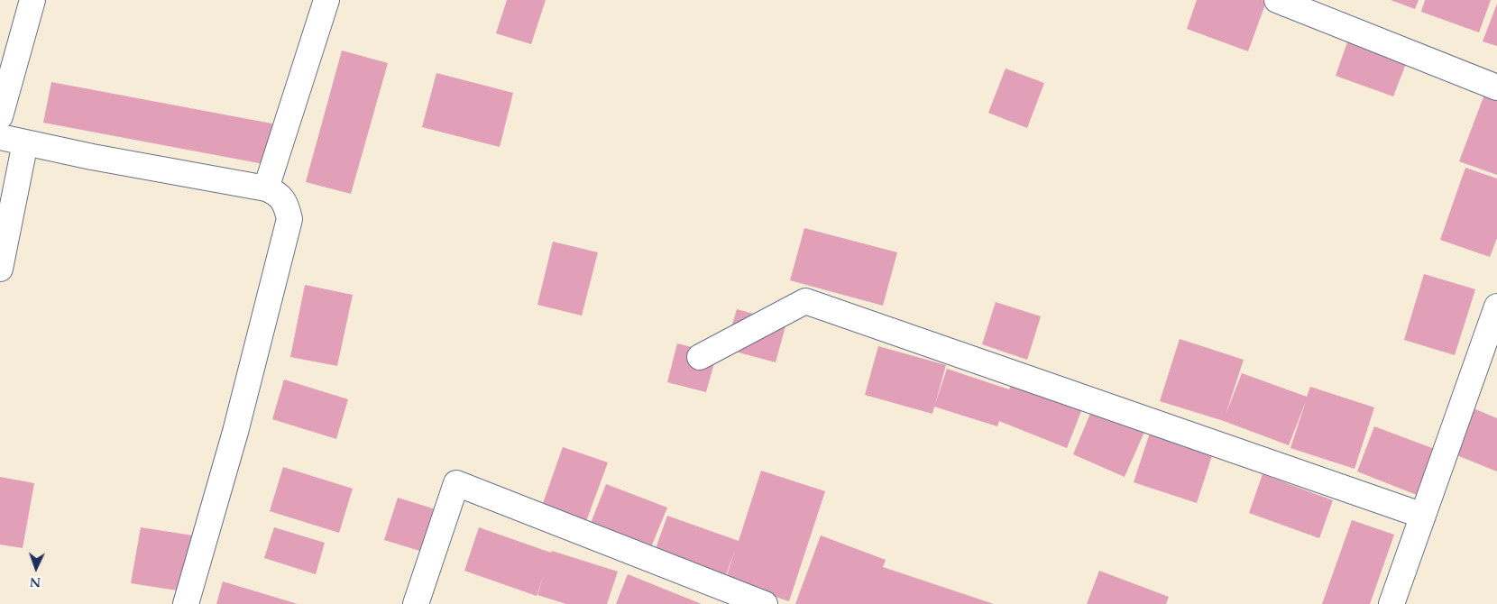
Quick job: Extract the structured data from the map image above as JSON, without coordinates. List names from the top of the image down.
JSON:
{
  "north": "bottom"
}
